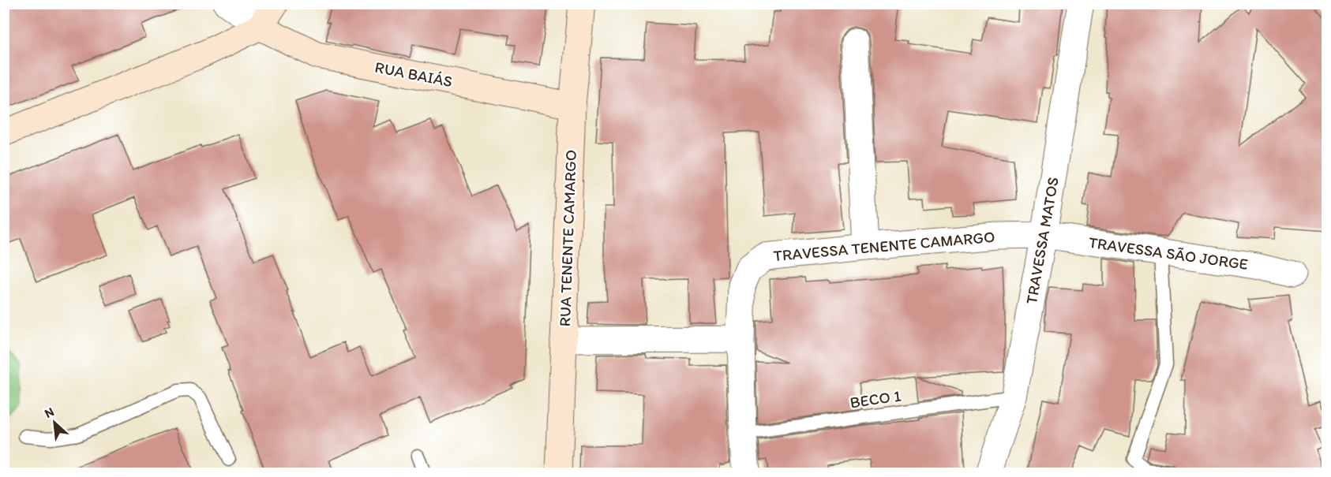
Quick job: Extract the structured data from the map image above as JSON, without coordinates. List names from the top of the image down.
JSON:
{
  "streets": {
    "street": [
      "RUA BAIÁS",
      "RUA TENENTE CAMARGO",
      "TRAVESSA MATOS",
      "TRAVESSA TENENTE CAMARGO",
      "TRAVESSA SÃO JORGE"
    ],
    "lane": ["BECO 1"]
  },
  "crossings": [
    ["RUA BAIÁS", "RUA TENENTE CAMARGO"],
    ["TRAVESSA MATOS", "TRAVESSA TENENTE CAMARGO"],
    ["TRAVESSA MATOS", "TRAVESSA SÃO JORGE"],
    ["TRAVESSA MATOS", "BECO 1"],
    ["TRAVESSA TENENTE CAMARGO", "TRAVESSA SÃO JORGE"],
    ["TRAVESSA TENENTE CAMARGO", "BECO 1"]
  ],
  "north": "top left"
}
